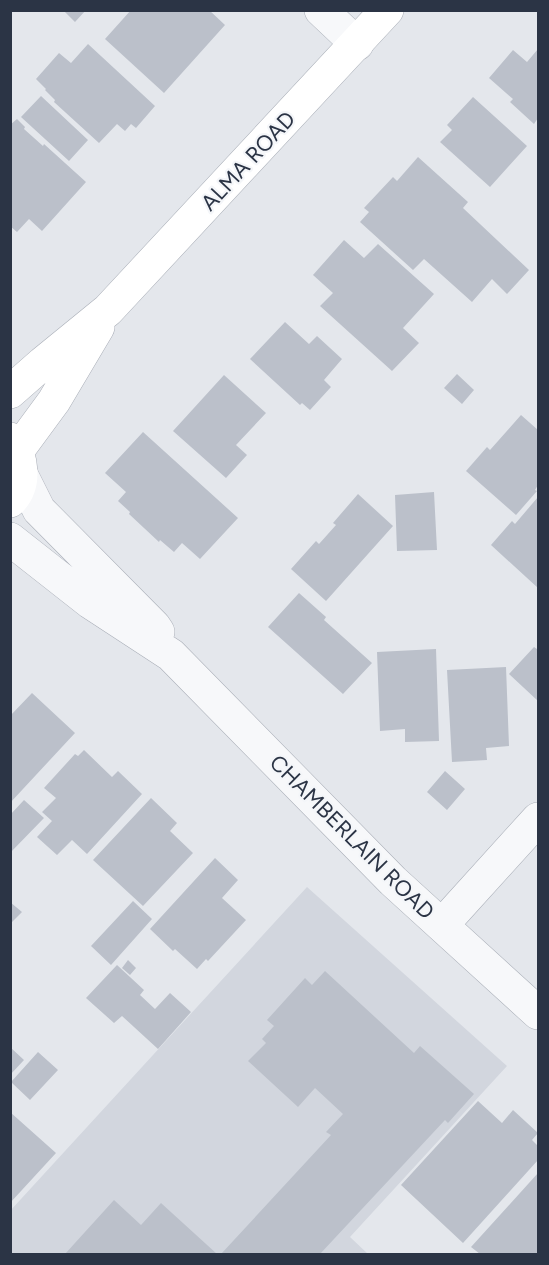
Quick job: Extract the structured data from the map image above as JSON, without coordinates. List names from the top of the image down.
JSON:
{
  "streets": {
    "main road": ["ALMA ROAD"],
    "street": ["CHAMBERLAIN ROAD"]
  },
  "crossings": [
    ["ALMA ROAD", "CHAMBERLAIN ROAD"]
  ]
}
